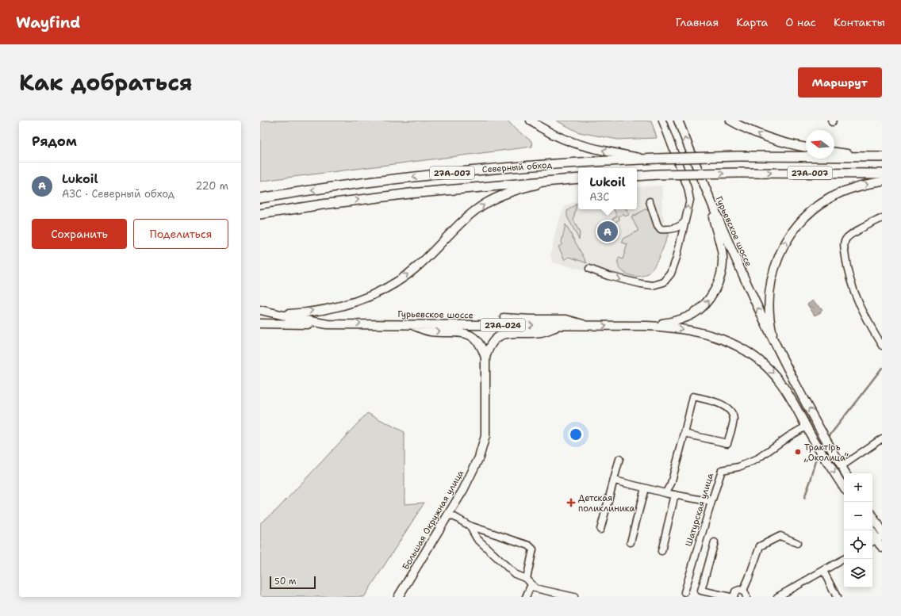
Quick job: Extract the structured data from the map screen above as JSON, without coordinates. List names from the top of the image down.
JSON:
{
  "streets": {
    "highway": ["Северный обход", "27А-007"],
    "main road": ["Гурьевское шоссе", "27А-024", "Большая Окружная улица"],
    "street": ["Шатурская улица"]
  },
  "crossings": [
    ["Северный обход", "27А-007"]
  ],
  "places": {
    "other": ["Трактiръ „Околица“"],
    "health": ["Детская поликлиника"]
  },
  "scale_bar": "50 m",
  "north": "left",
  "page": {
    "header": "Wayfind",
    "nav": [
      "Главная",
      "Карта",
      "О нас",
      "Контакты"
    ],
    "title": "Как добраться",
    "buttons": [
      "Маршрут",
      ["Сохранить", "Поделиться"]
    ],
    "heading": "Рядом",
    "list": [
      {
        "mark": "A",
        "name": "Lukoil",
        "note": "АЗС · Северный обход",
        "value": "220 m"
      }
    ],
    "popup": ["Lukoil", "АЗС"],
    "pins": "A",
    "map_buttons": ["+", "−"],
    "scale": "50 m"
  }
}
